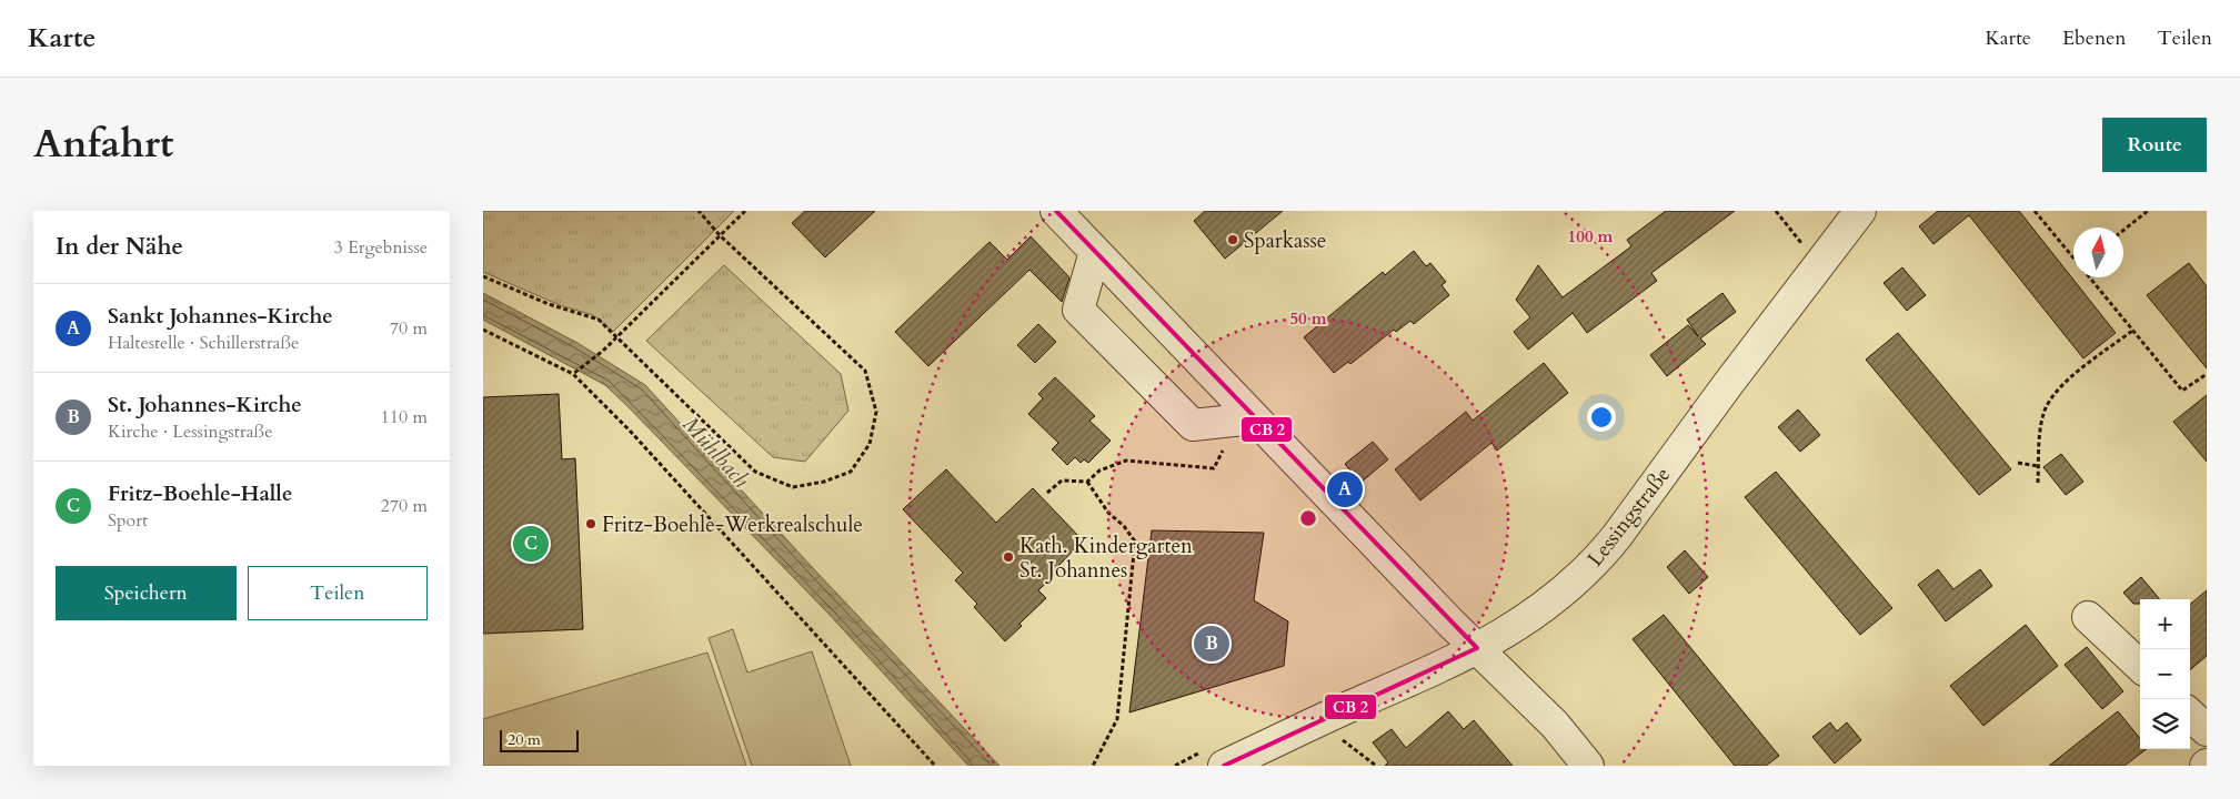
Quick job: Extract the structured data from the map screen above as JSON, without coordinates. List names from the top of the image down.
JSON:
{
  "streets": {
    "street": ["Lessingstraße"]
  },
  "water": ["Mühlbach"],
  "places": ["Sparkasse", "Fritz-Boehle-Werkrealschule", "Kath. Kindergarten St. Johannes"],
  "scale_bar": "20 m",
  "north": "top",
  "page": {
    "header": "Karte",
    "nav": ["Karte", "Ebenen", "Teilen"],
    "title": "Anfahrt",
    "buttons": [
      "Route",
      ["Speichern", "Teilen"]
    ],
    "heading": ["In der Nähe", "3 Ergebnisse"],
    "list": [
      {
        "mark": "A",
        "name": "Sankt Johannes-Kirche",
        "note": "Haltestelle · Schillerstraße",
        "value": "70 m"
      },
      {
        "mark": "B",
        "name": "St. Johannes-Kirche",
        "note": "Kirche · Lessingstraße",
        "value": "110 m"
      },
      {
        "mark": "C",
        "name": "Fritz-Boehle-Halle",
        "note": "Sport",
        "value": "270 m"
      }
    ],
    "pins": ["A", "C", "B"],
    "map_buttons": ["+", "−"],
    "scale": "20 m"
  },
  "rings": ["100 m", "50 m"]
}
